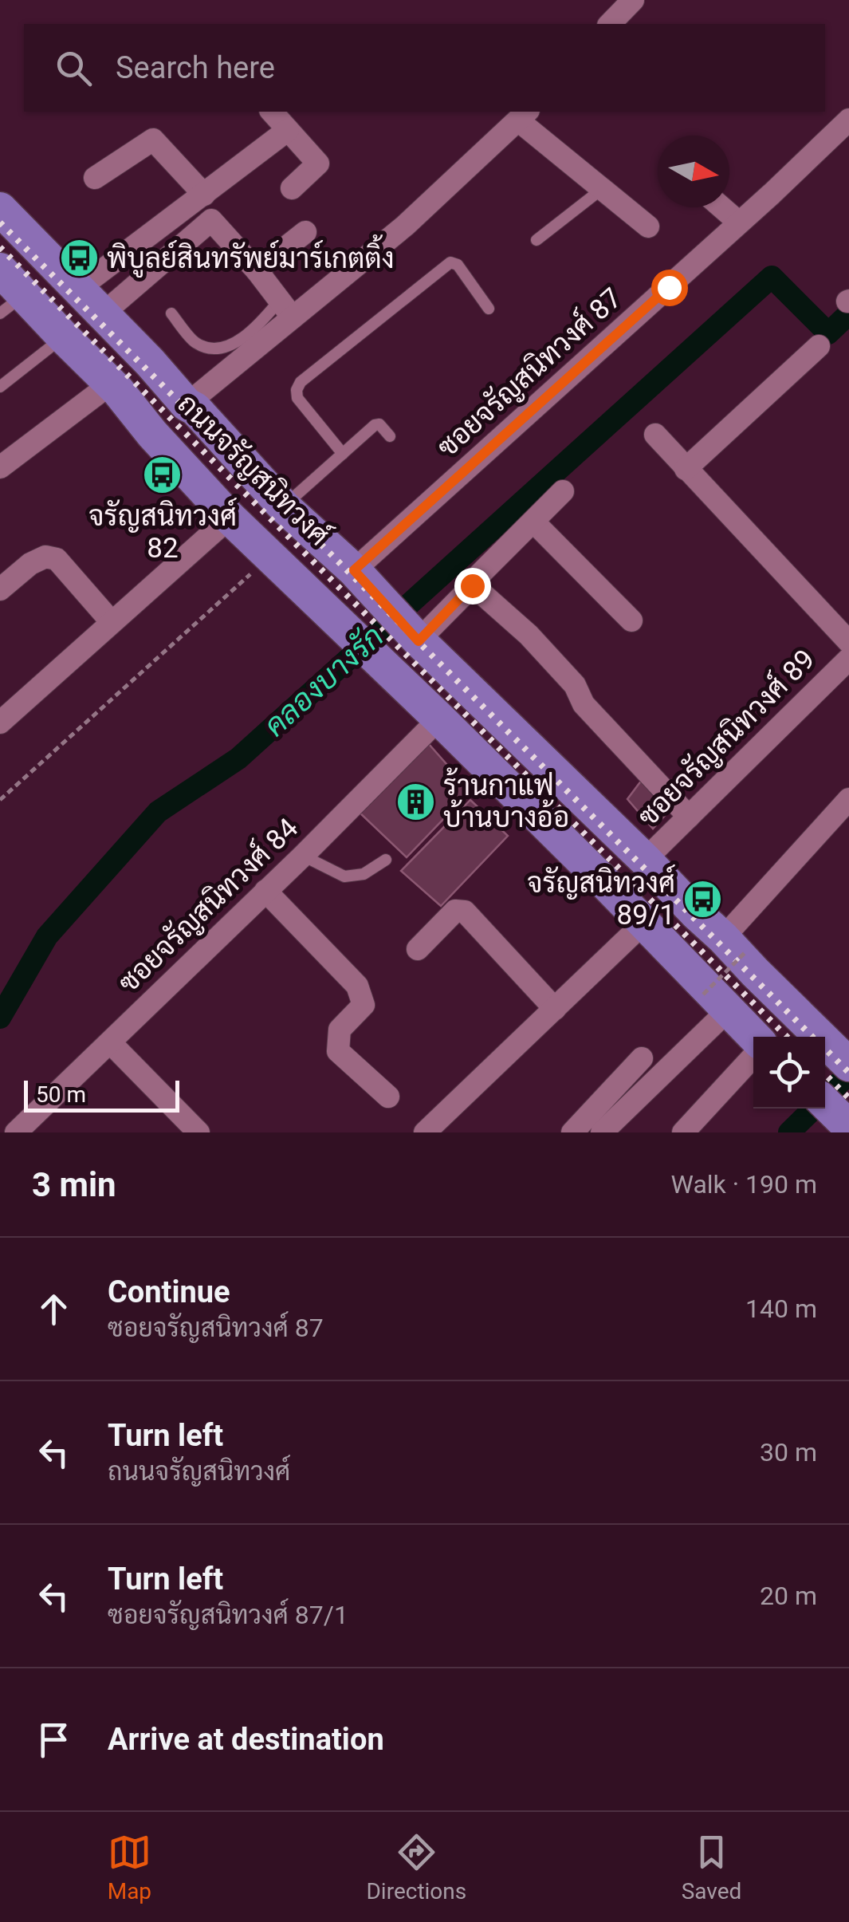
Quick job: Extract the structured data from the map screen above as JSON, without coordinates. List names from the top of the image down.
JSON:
{
  "streets": {
    "main road": ["ถนนจรัญสนิทวงศ์"],
    "street": ["ซอยจรัญสนิทวงศ์ 87", "ซอยจรัญสนิทวงศ์ 89", "ซอยจรัญสนิทวงศ์ 84"]
  },
  "crossings": [
    ["ซอยจรัญสนิทวงศ์ 87", "ถนนจรัญสนิทวงศ์"],
    ["ถนนจรัญสนิทวงศ์", "ซอยจรัญสนิทวงศ์ 89"],
    ["ถนนจรัญสนิทวงศ์", "ซอยจรัญสนิทวงศ์ 84"]
  ],
  "water": ["คลองบางรัก"],
  "places": {
    "bus stop": ["พิบูลย์สินทรัพย์มาร์เกตติ้ง", "จรัญสนิทวงศ์ 82", "จรัญสนิทวงศ์ 89/1"],
    "building": ["ร้านกาแฟ บ้านบางอ้อ"]
  },
  "scale_bar": "50 m",
  "north": "right",
  "page": {
    "search": "Search here",
    "scale": "50 m",
    "heading": ["3 min", "Walk · 190 m"],
    "list": [
      ["Continue", "ซอยจรัญสนิทวงศ์ 87", "140 m"],
      ["Turn left", "ถนนจรัญสนิทวงศ์", "30 m"],
      ["Turn left", "ซอยจรัญสนิทวงศ์ 87/1", "20 m"],
      "Arrive at destination"
    ],
    "nav": ["Map", "Directions", "Saved"]
  }
}
